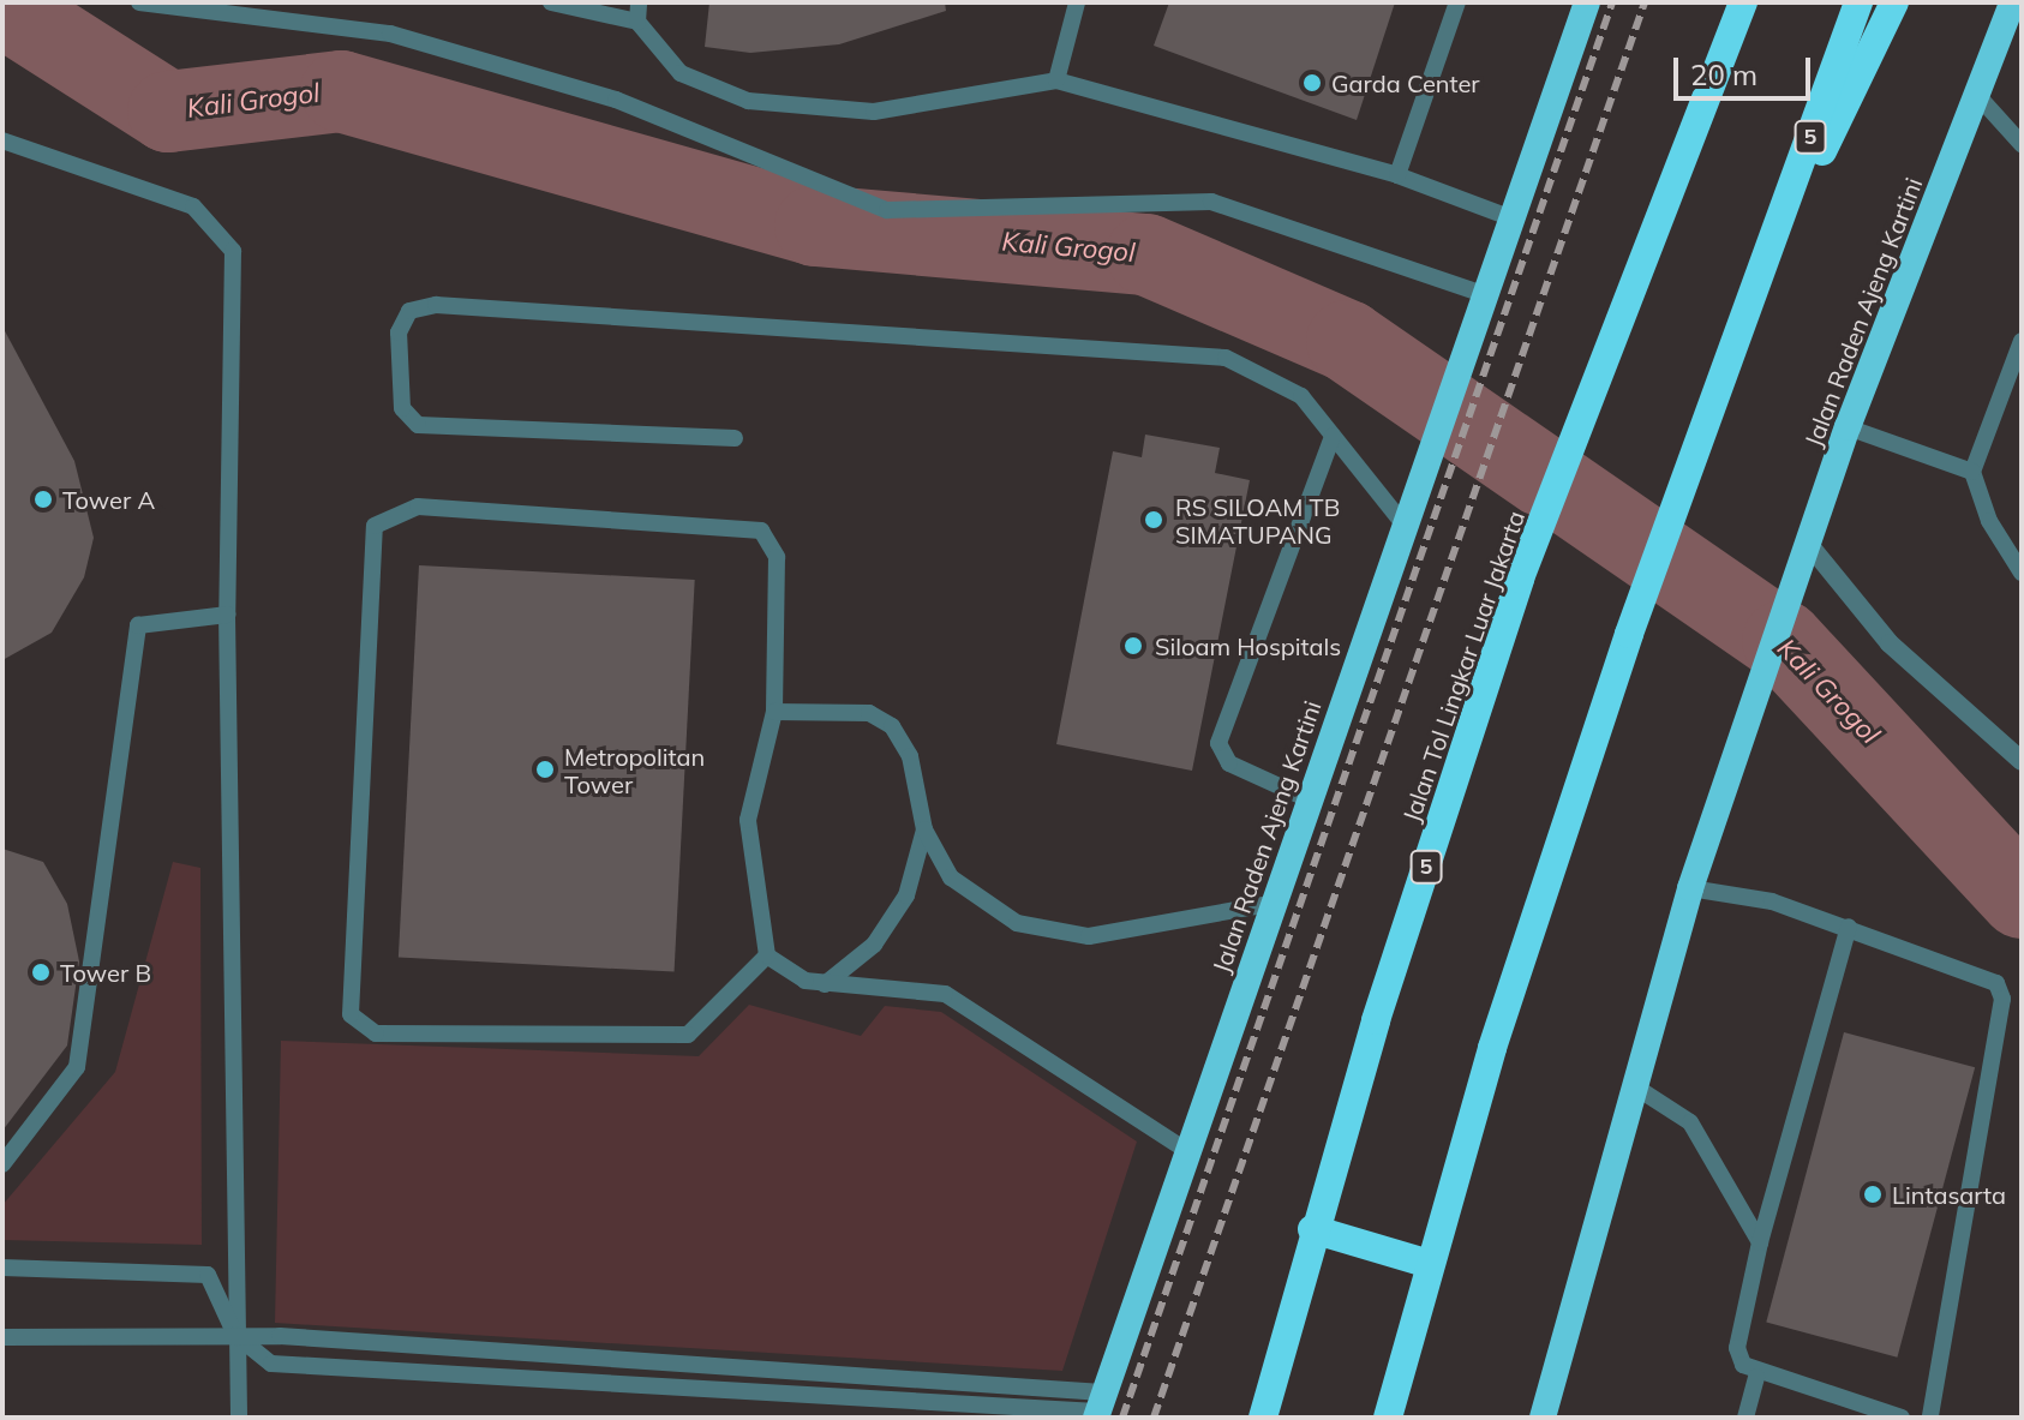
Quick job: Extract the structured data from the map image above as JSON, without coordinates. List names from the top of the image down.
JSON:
{
  "streets": {
    "highway": ["5", "Jalan Raden Ajeng Kartini", "Jalan Tol Lingkar Luar Jakarta"]
  },
  "water": ["Kali Grogol"],
  "places": [
    "Garda Center",
    "Tower A",
    "RS SILOAM TB SIMATUPANG",
    "Siloam Hospitals",
    "Metropolitan Tower",
    "Tower B",
    "Lintasarta"
  ],
  "scale_bar": "20 m"
}
